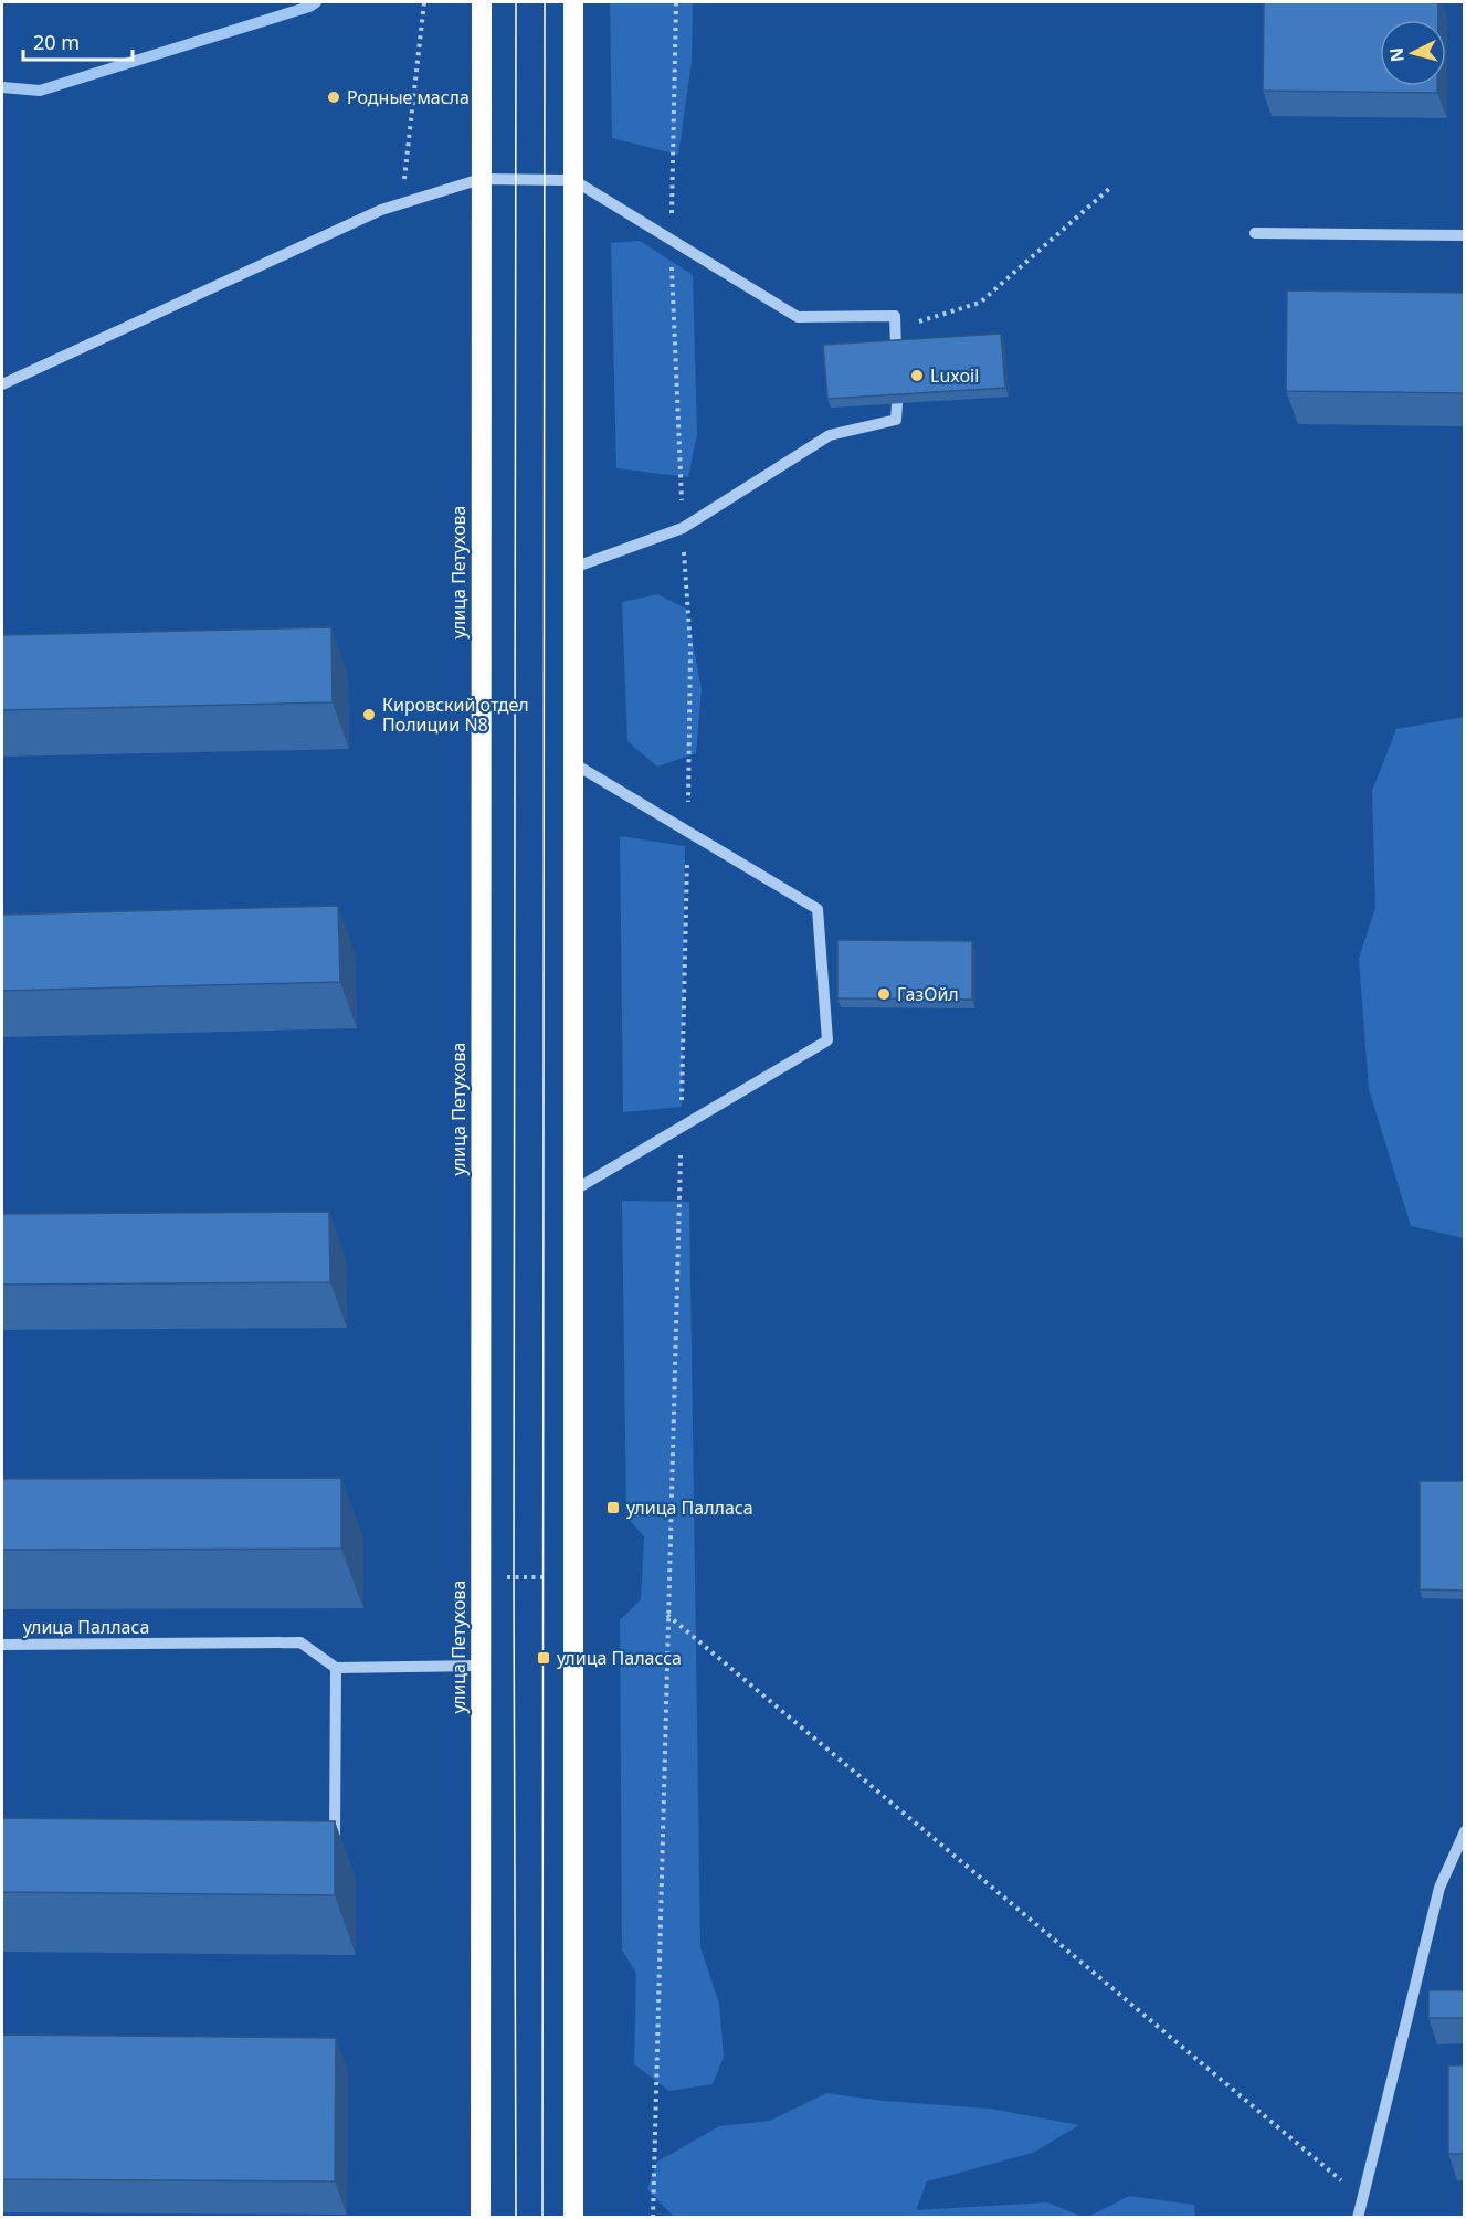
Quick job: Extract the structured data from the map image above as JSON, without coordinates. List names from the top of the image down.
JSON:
{
  "streets": {
    "highway": ["улица Петухова"],
    "street": ["улица Палласа"]
  },
  "places": {
    "other": [
      "Родные масла",
      "Luxoil",
      "Кировский отдел Полиции N8",
      "ГазОйл"
    ],
    "transit": ["улица Палласа", "улица Паласса"]
  },
  "scale_bar": "20 m",
  "north": "left"
}
